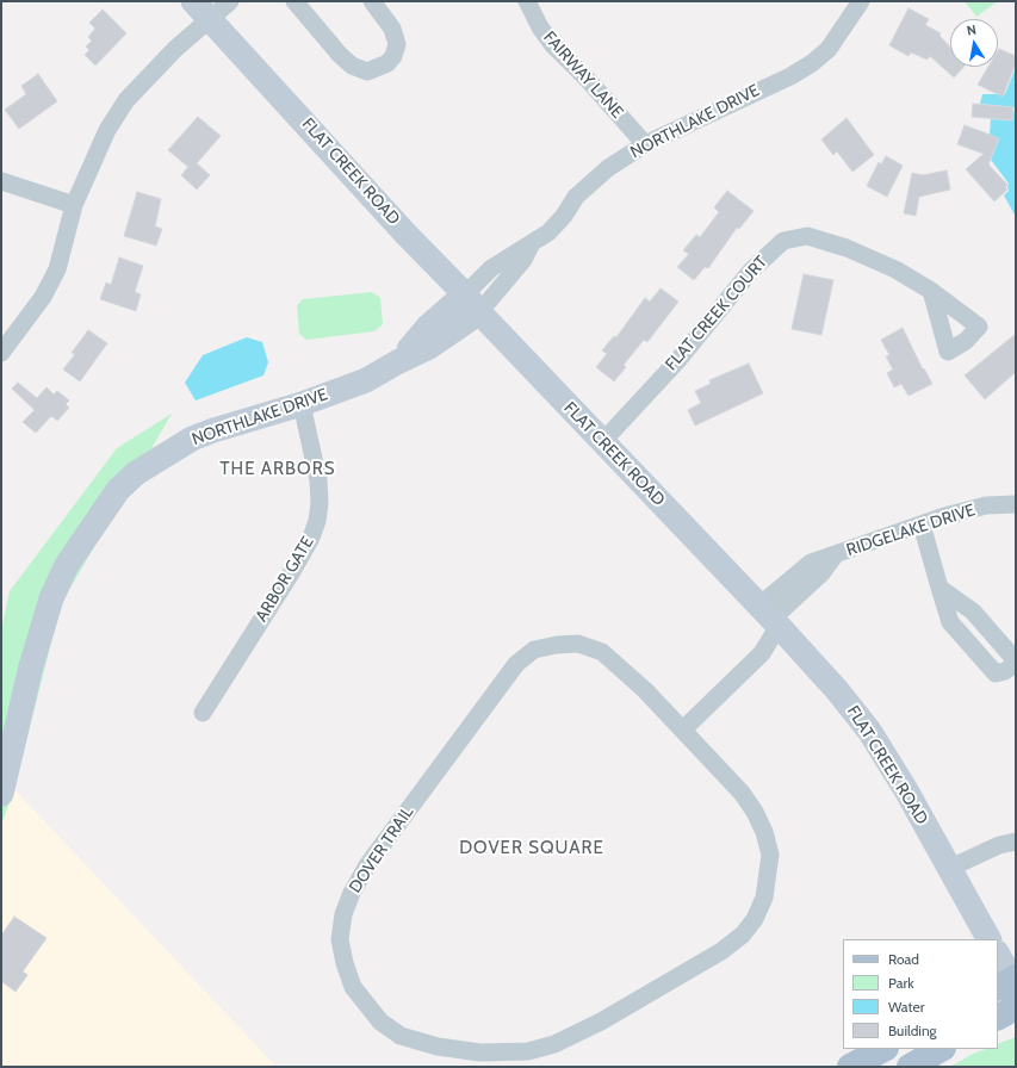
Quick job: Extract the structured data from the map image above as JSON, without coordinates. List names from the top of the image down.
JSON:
{
  "streets": {
    "street": [
      "FAIRWAY LANE",
      "NORTHLAKE DRIVE",
      "FLAT CREEK ROAD",
      "FLAT CREEK COURT",
      "RIDGELAKE DRIVE",
      "ARBOR GATE",
      "DOVER TRAIL"
    ]
  },
  "crossings": [
    ["FAIRWAY LANE", "NORTHLAKE DRIVE"],
    ["NORTHLAKE DRIVE", "FLAT CREEK ROAD"],
    ["NORTHLAKE DRIVE", "ARBOR GATE"],
    ["FLAT CREEK ROAD", "FLAT CREEK COURT"],
    ["FLAT CREEK ROAD", "RIDGELAKE DRIVE"]
  ],
  "districts": ["THE ARBORS", "DOVER SQUARE"],
  "legend": [
    "Road",
    "Park",
    "Water",
    "Building"
  ],
  "north": "top"
}
